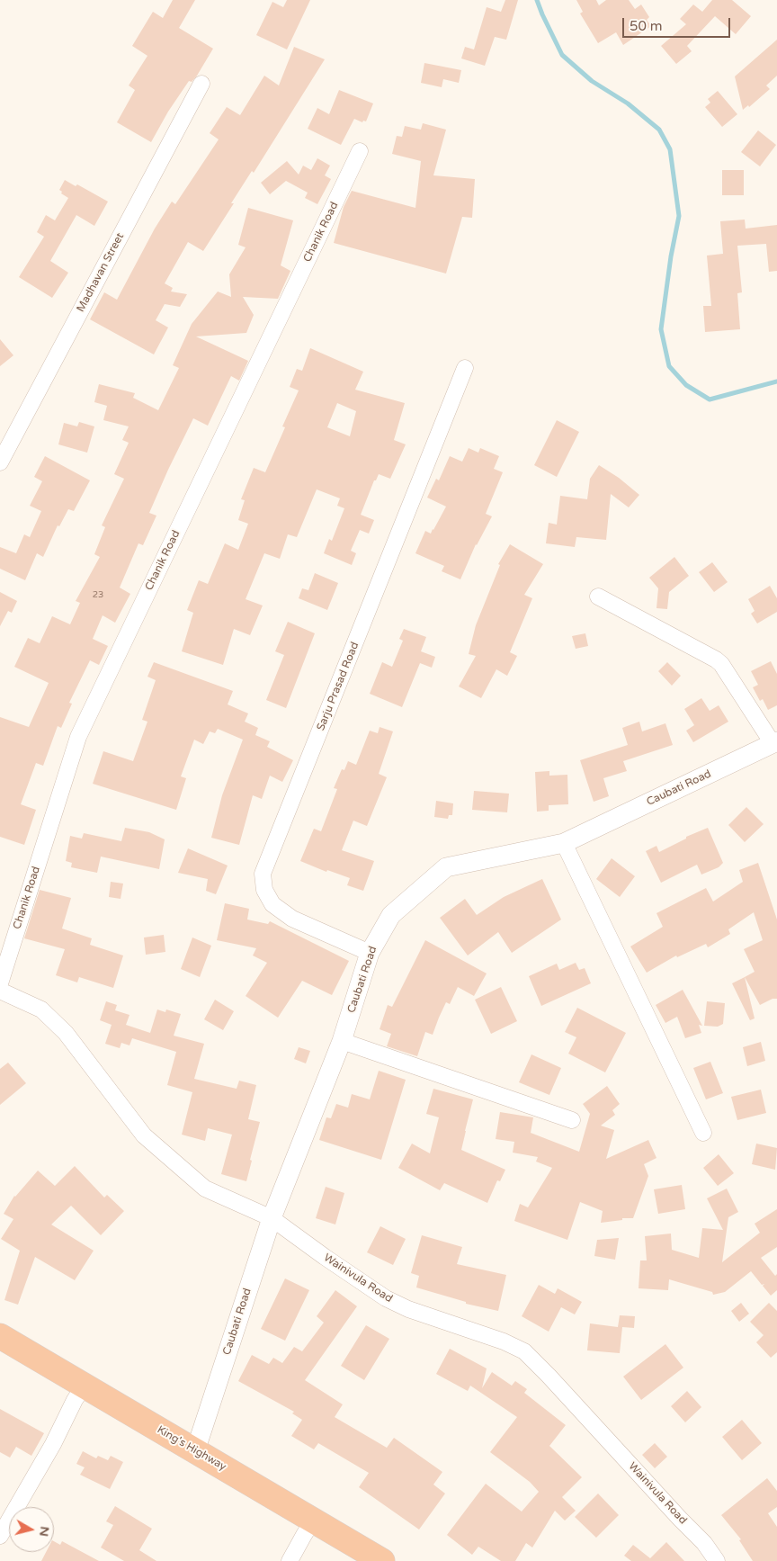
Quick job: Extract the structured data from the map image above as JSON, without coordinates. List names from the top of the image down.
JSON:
{
  "streets": {
    "highway": ["King's Highway"],
    "street": [
      "Chanik Road",
      "Madhavan Street",
      "Sarju Prasad Road",
      "Caubati Road",
      "Wainivula Road"
    ]
  },
  "crossings": [
    ["Sarju Prasad Road", "Caubati Road"],
    ["Caubati Road", "Wainivula Road"],
    ["Caubati Road", "King's Highway"]
  ],
  "house_numbers": ["23"],
  "scale_bar": "50 m",
  "north": "right"
}
